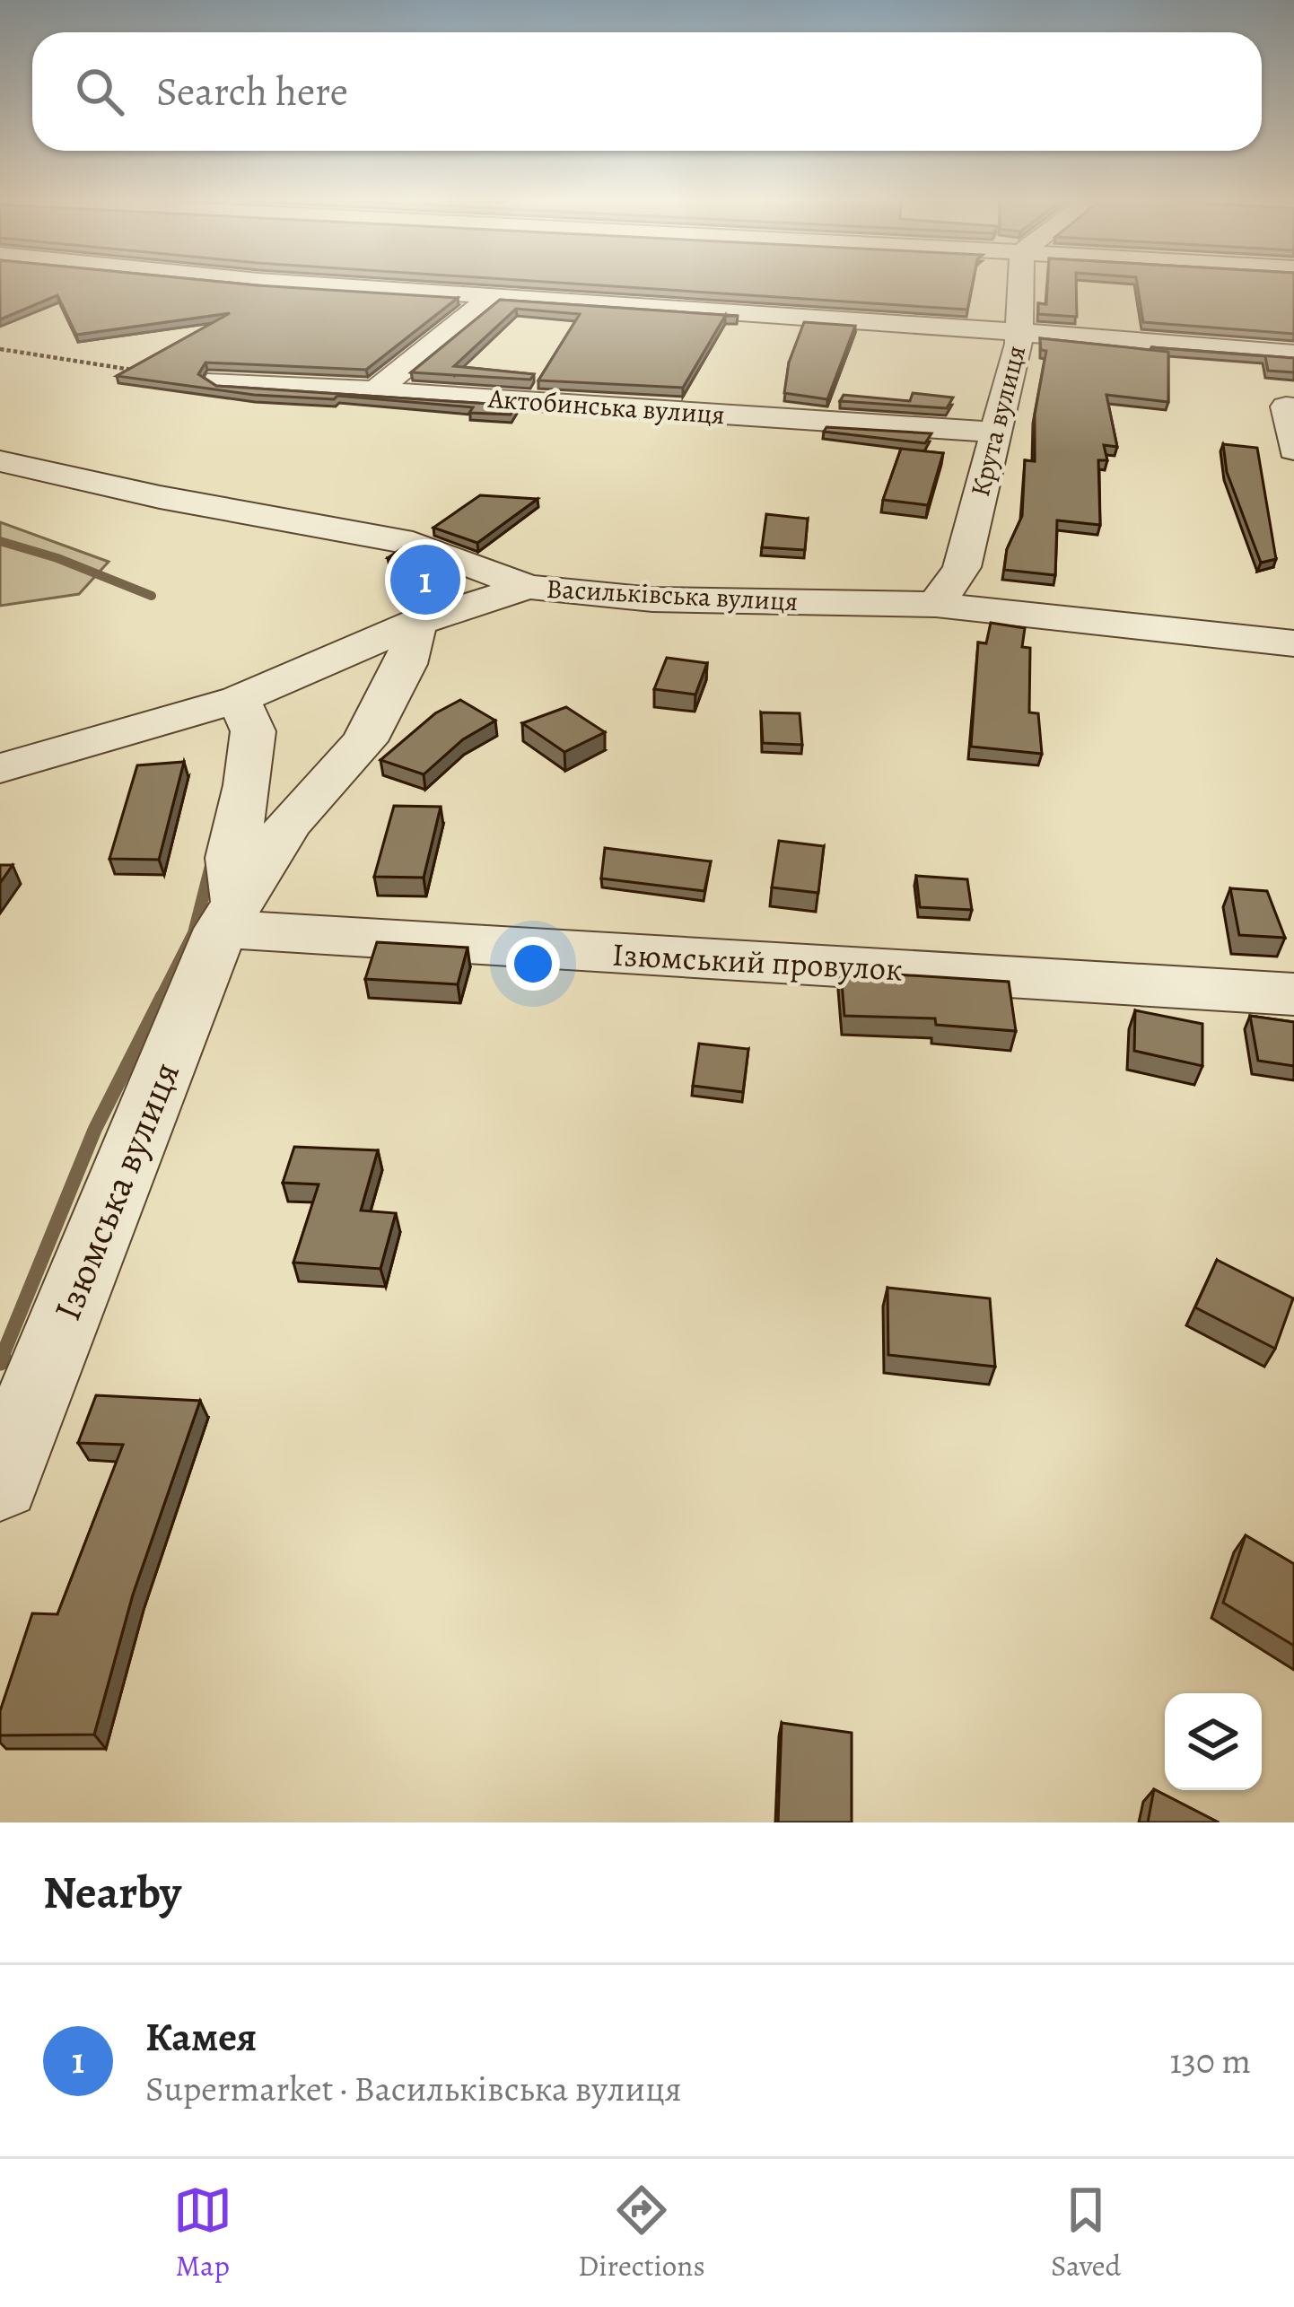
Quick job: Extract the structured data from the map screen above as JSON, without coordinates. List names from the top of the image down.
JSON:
{
  "streets": {
    "street": [
      "Актобинська вулиця",
      "Крута вулиця",
      "Васильківська вулиця",
      "Ізюмський провулок",
      "Ізюмська вулиця"
    ]
  },
  "crossings": [
    ["Актобинська вулиця", "Крута вулиця"],
    ["Крута вулиця", "Васильківська вулиця"],
    ["Ізюмський провулок", "Ізюмська вулиця"]
  ],
  "page": {
    "search": "Search here",
    "pins": "1",
    "heading": "Nearby",
    "list": [
      {
        "mark": "1",
        "name": "Камея",
        "note": "Supermarket · Васильківська вулиця",
        "value": "130 m"
      }
    ],
    "nav": ["Map", "Directions", "Saved"]
  }
}
